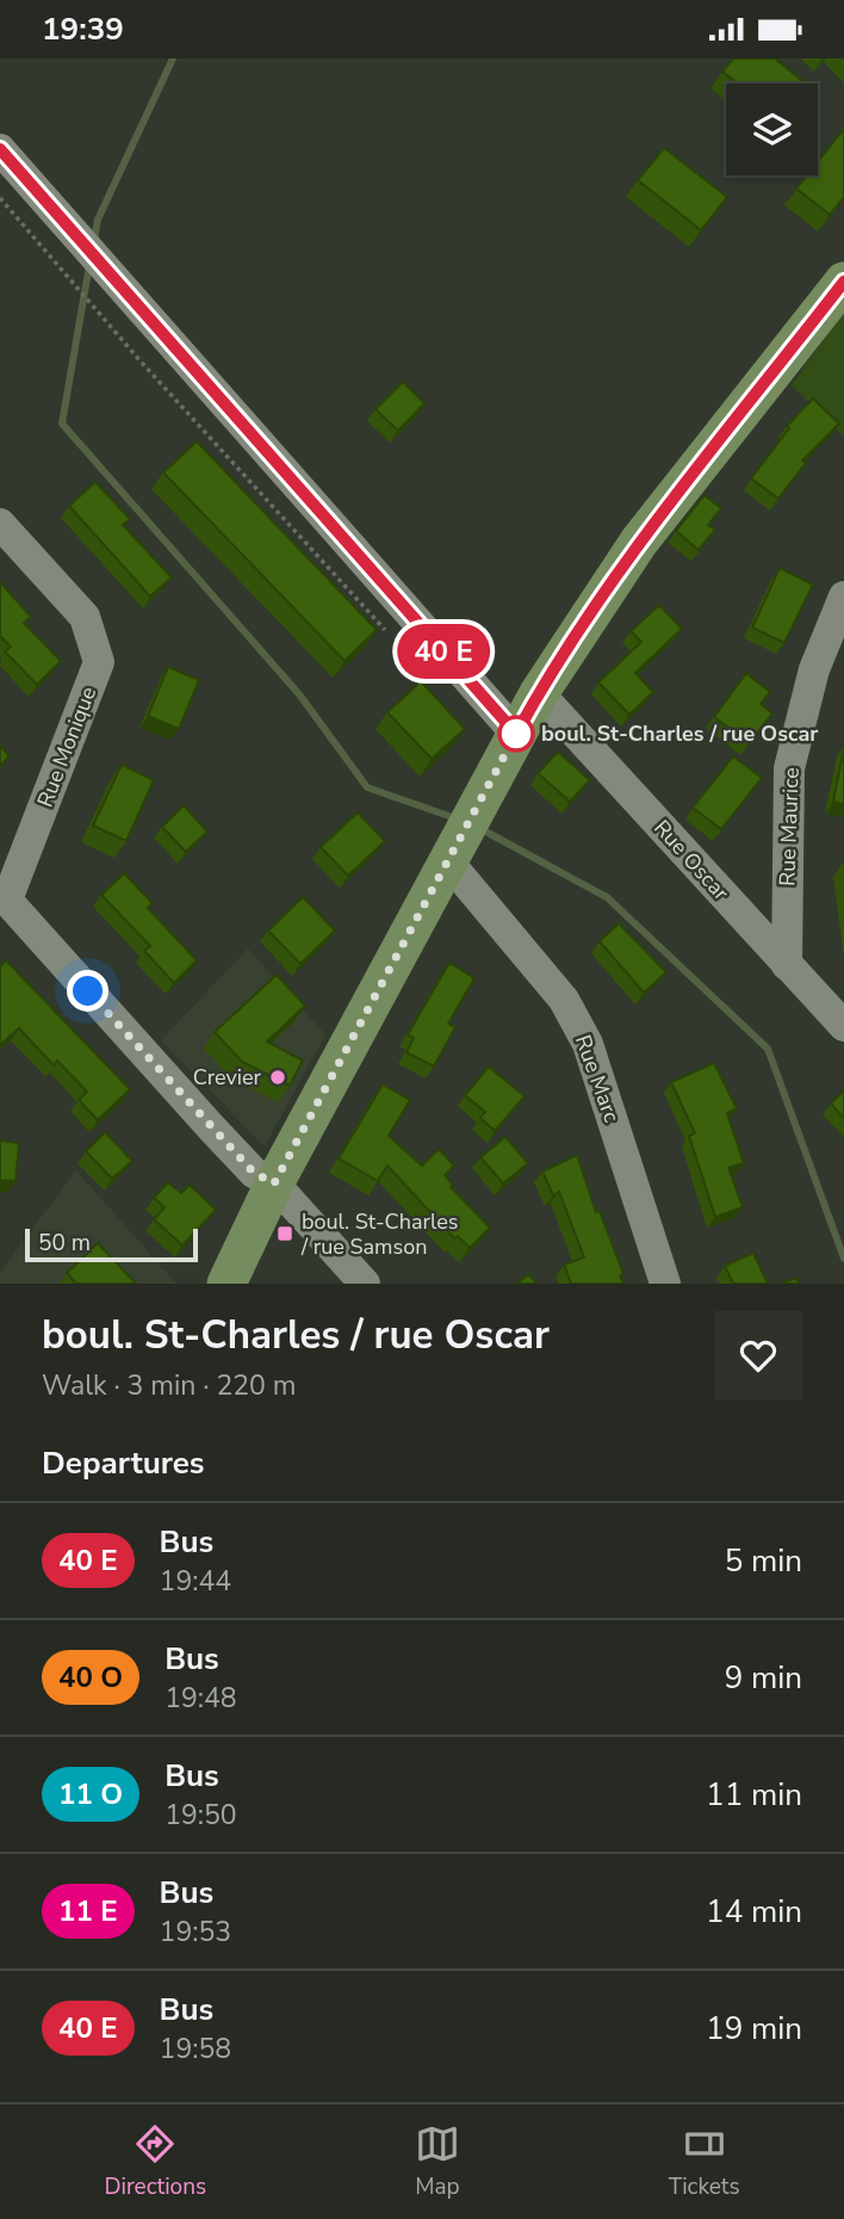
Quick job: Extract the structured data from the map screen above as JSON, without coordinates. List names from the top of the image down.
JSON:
{
  "streets": {
    "street": [
      "Rue Monique",
      "Rue Maurice",
      "Rue Oscar",
      "Rue Marc"
    ]
  },
  "crossings": [
    ["Rue Maurice", "Rue Oscar"]
  ],
  "places": {
    "other": ["boul. St-Charles / rue Oscar", "Crevier"],
    "transit": ["boul. St-Charles / rue Samson"]
  },
  "scale_bar": "50 m",
  "page": {
    "status": "19:39",
    "on_map": "40 E",
    "scale": "50 m",
    "heading": [
      ["boul. St-Charles / rue Oscar", "Walk · 3 min · 220 m"],
      "Departures"
    ],
    "list": [
      {
        "mark": "40 E",
        "name": "Bus",
        "note": "19:44",
        "value": "5 min"
      },
      {
        "mark": "40 O",
        "name": "Bus",
        "note": "19:48",
        "value": "9 min"
      },
      {
        "mark": "11 O",
        "name": "Bus",
        "note": "19:50",
        "value": "11 min"
      },
      {
        "mark": "11 E",
        "name": "Bus",
        "note": "19:53",
        "value": "14 min"
      },
      {
        "mark": "40 E",
        "name": "Bus",
        "note": "19:58",
        "value": "19 min"
      }
    ],
    "tabs": ["Directions", "Map", "Tickets"]
  }
}
